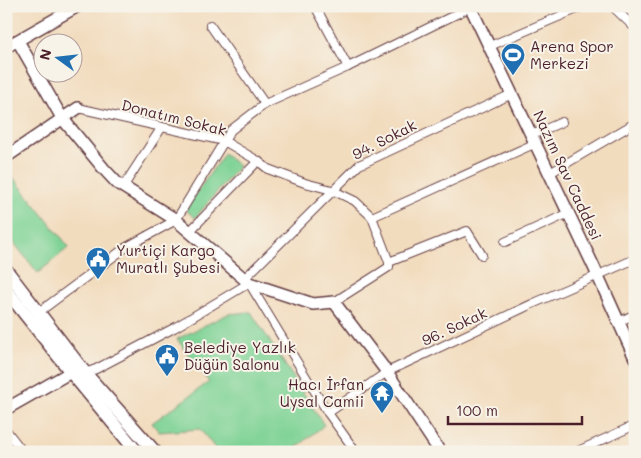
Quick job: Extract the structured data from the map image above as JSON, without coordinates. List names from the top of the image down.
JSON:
{
  "streets": {
    "street": [
      "Donatım Sokak",
      "94. Sokak",
      "Nazım Sav Caddesi",
      "96. Sokak"
    ]
  },
  "crossings": [
    ["Donatım Sokak", "94. Sokak"],
    ["94. Sokak", "Nazım Sav Caddesi"],
    ["Nazım Sav Caddesi", "96. Sokak"]
  ],
  "places": {
    "sports": ["Arena Spor Merkezi"],
    "public building": ["Yurtiçi Kargo Muratlı Şubesi", "Belediye Yazlık Düğün Salonu"],
    "temple": ["Hacı İrfan Uysal Camii"]
  },
  "scale_bar": "100 m",
  "north": "left"
}
